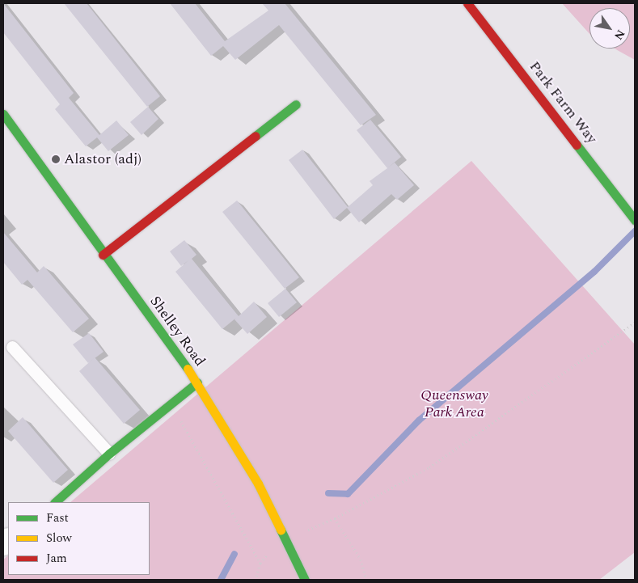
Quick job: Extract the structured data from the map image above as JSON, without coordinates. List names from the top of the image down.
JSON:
{
  "streets": {
    "main road": ["Park Farm Way", "Shelley Road"]
  },
  "parks": ["Queensway Park Area"],
  "places": ["Alastor (adj)"],
  "legend": ["Fast", "Slow", "Jam"],
  "north": "bottom right"
}
